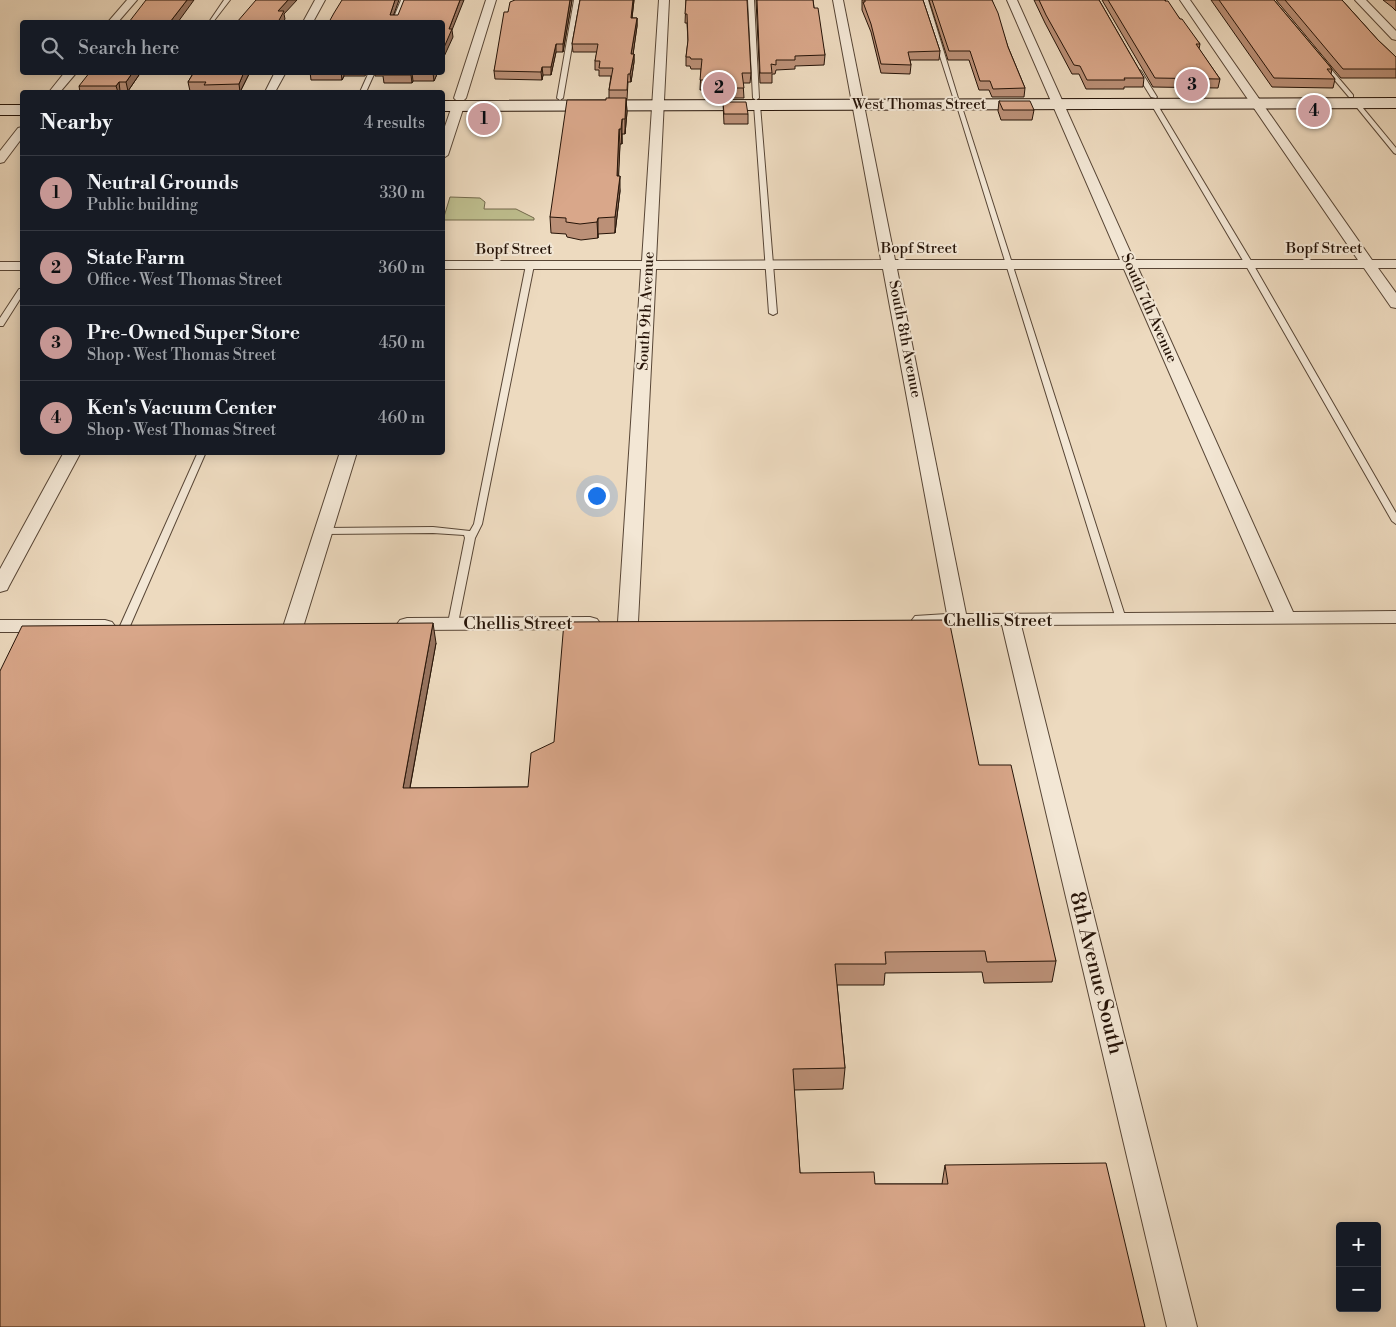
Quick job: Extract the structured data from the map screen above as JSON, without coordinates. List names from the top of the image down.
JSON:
{
  "streets": {
    "main road": ["West Thomas Street"],
    "street": [
      "Bopf Street",
      "South 7th Avenue",
      "South 9th Avenue",
      "South 8th Avenue",
      "Chellis Street",
      "8th Avenue South"
    ]
  },
  "crossings": [
    ["West Thomas Street", "South 7th Avenue"],
    ["West Thomas Street", "South 9th Avenue"],
    ["West Thomas Street", "South 8th Avenue"],
    ["Bopf Street", "South 7th Avenue"],
    ["Bopf Street", "South 9th Avenue"],
    ["Bopf Street", "South 8th Avenue"],
    ["South 7th Avenue", "Chellis Street"],
    ["South 9th Avenue", "Chellis Street"],
    ["South 8th Avenue", "Chellis Street"],
    ["Chellis Street", "8th Avenue South"]
  ],
  "page": {
    "search": "Search here",
    "pins": [
      "3",
      "2",
      "4",
      "1"
    ],
    "heading": ["Nearby", "4 results"],
    "list": [
      {
        "mark": "1",
        "name": "Neutral Grounds",
        "note": "Public building",
        "value": "330 m"
      },
      {
        "mark": "2",
        "name": "State Farm",
        "note": "Office · West Thomas Street",
        "value": "360 m"
      },
      {
        "mark": "3",
        "name": "Pre-Owned Super Store",
        "note": "Shop · West Thomas Street",
        "value": "450 m"
      },
      {
        "mark": "4",
        "name": "Ken's Vacuum Center",
        "note": "Shop · West Thomas Street",
        "value": "460 m"
      }
    ],
    "map_buttons": ["+", "−"]
  }
}
